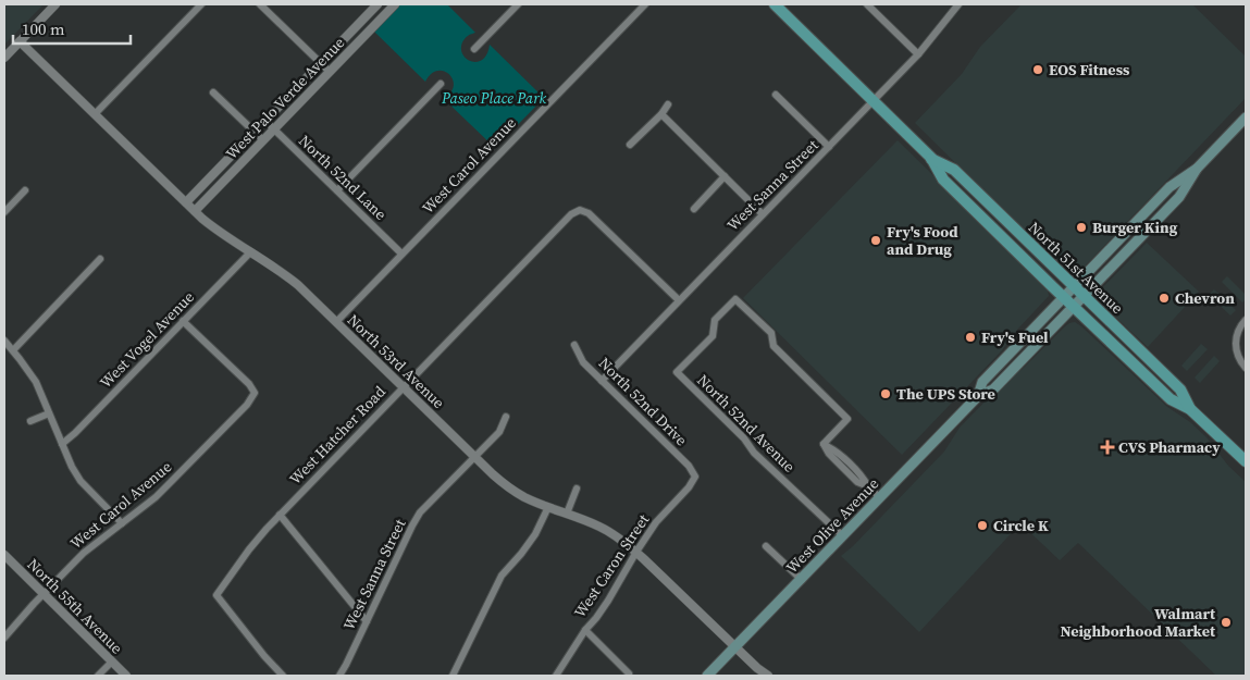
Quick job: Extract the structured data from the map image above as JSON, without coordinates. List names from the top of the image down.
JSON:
{
  "streets": {
    "main road": ["North 51st Avenue", "West Olive Avenue"],
    "street": [
      "West Palo Verde Avenue",
      "West Carol Avenue",
      "North 52nd Lane",
      "West Sanna Street",
      "West Vogel Avenue",
      "North 53rd Avenue",
      "North 52nd Drive",
      "North 52nd Avenue",
      "West Hatcher Road",
      "West Caron Street",
      "North 55th Avenue"
    ]
  },
  "crossings": [
    ["West Palo Verde Avenue", "North 52nd Lane"],
    ["West Palo Verde Avenue", "North 53rd Avenue"],
    ["West Carol Avenue", "North 52nd Lane"],
    ["West Carol Avenue", "West Vogel Avenue"],
    ["West Carol Avenue", "North 53rd Avenue"],
    ["West Carol Avenue", "North 55th Avenue"],
    ["West Sanna Street", "North 51st Avenue"],
    ["West Sanna Street", "North 53rd Avenue"],
    ["West Sanna Street", "North 52nd Drive"],
    ["West Sanna Street", "West Hatcher Road"],
    ["North 51st Avenue", "West Olive Avenue"],
    ["West Vogel Avenue", "North 53rd Avenue"],
    ["North 53rd Avenue", "West Hatcher Road"],
    ["North 53rd Avenue", "West Olive Avenue"],
    ["North 53rd Avenue", "West Caron Street"],
    ["North 52nd Drive", "West Caron Street"],
    ["North 52nd Avenue", "West Olive Avenue"]
  ],
  "parks": ["Paseo Place Park"],
  "places": {
    "other": [
      "EOS Fitness",
      "Burger King",
      "Fry's Food and Drug",
      "Chevron",
      "Fry's Fuel",
      "The UPS Store",
      "Circle K",
      "Walmart Neighborhood Market"
    ],
    "health": ["CVS Pharmacy"]
  },
  "scale_bar": "100 m"
}
